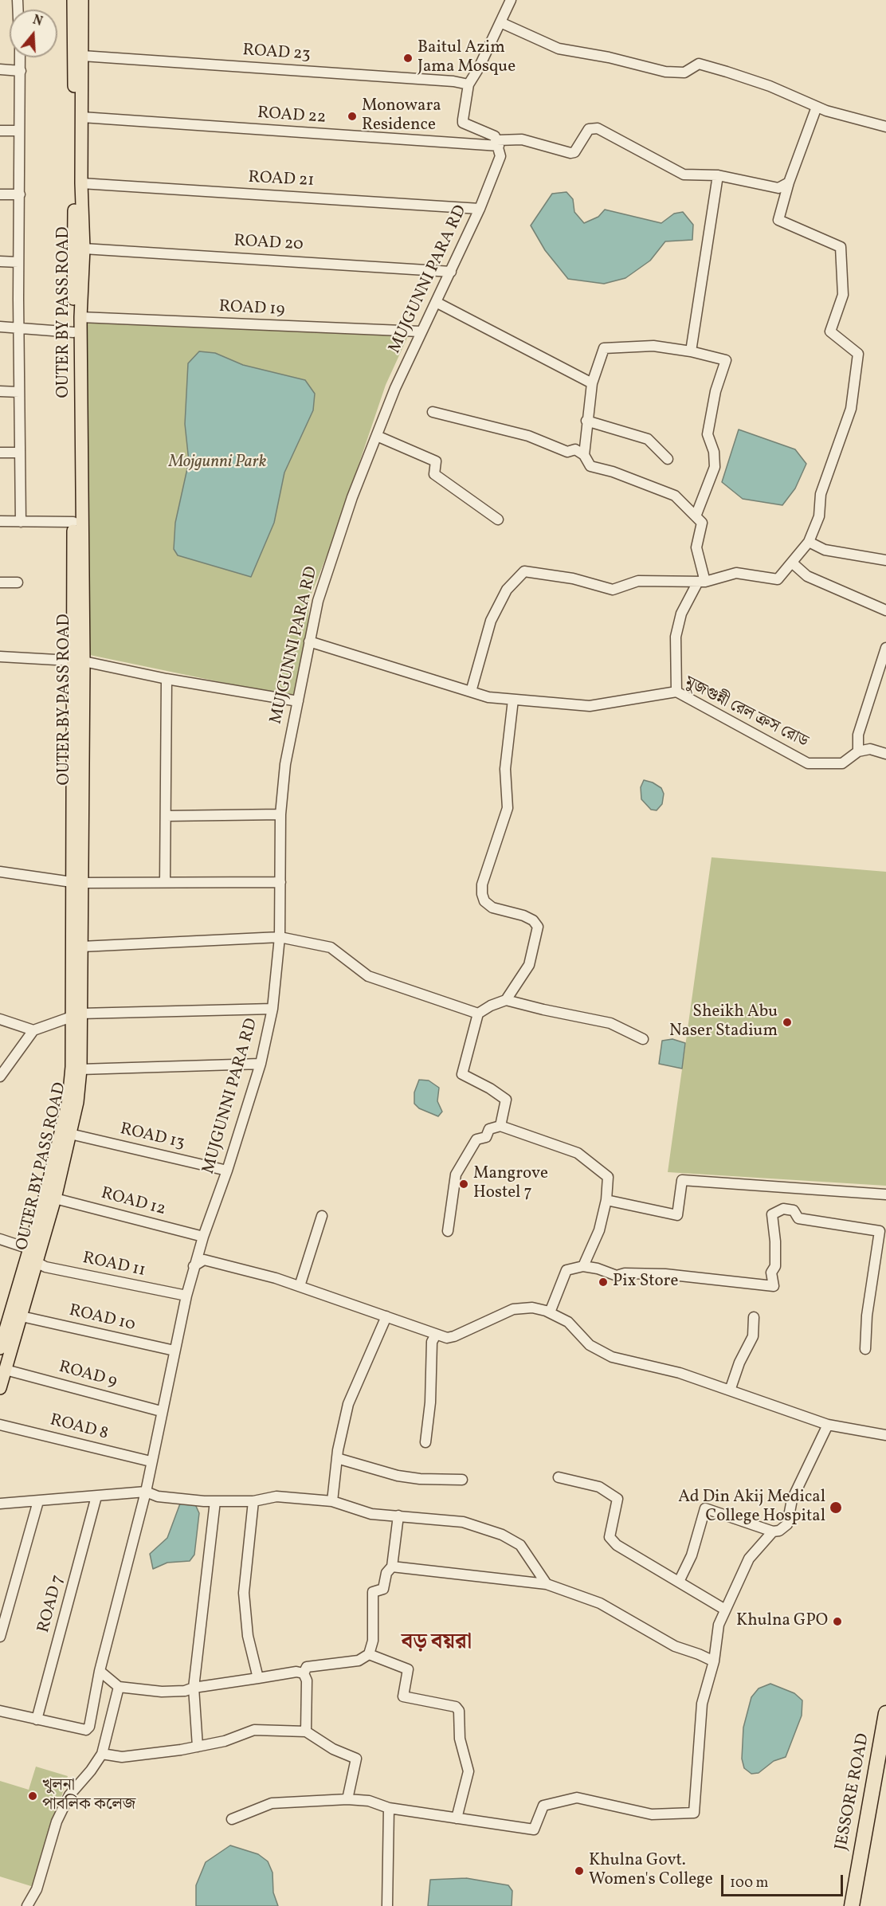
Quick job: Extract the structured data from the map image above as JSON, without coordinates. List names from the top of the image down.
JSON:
{
  "streets": {
    "highway": ["JESSORE ROAD"],
    "main road": ["OUTER BY PASS ROAD"],
    "street": [
      "ROAD 23",
      "ROAD 22",
      "ROAD 21",
      "ROAD 20",
      "MUJGUNNI PARA RD",
      "ROAD 19",
      "মুজগুন্নী রেল ক্রস রোড",
      "ROAD 13",
      "ROAD 12",
      "ROAD 11",
      "ROAD 10",
      "ROAD 9",
      "ROAD 8",
      "ROAD 7"
    ]
  },
  "crossings": [
    ["ROAD 23", "OUTER BY PASS ROAD"],
    ["ROAD 22", "MUJGUNNI PARA RD"],
    ["ROAD 22", "OUTER BY PASS ROAD"],
    ["ROAD 21", "MUJGUNNI PARA RD"],
    ["ROAD 21", "OUTER BY PASS ROAD"],
    ["ROAD 20", "MUJGUNNI PARA RD"],
    ["ROAD 20", "OUTER BY PASS ROAD"],
    ["MUJGUNNI PARA RD", "ROAD 19"],
    ["MUJGUNNI PARA RD", "মুজগুন্নী রেল ক্রস রোড"],
    ["MUJGUNNI PARA RD", "ROAD 13"],
    ["MUJGUNNI PARA RD", "ROAD 12"],
    ["MUJGUNNI PARA RD", "ROAD 11"],
    ["MUJGUNNI PARA RD", "ROAD 10"],
    ["MUJGUNNI PARA RD", "ROAD 9"],
    ["MUJGUNNI PARA RD", "ROAD 8"],
    ["MUJGUNNI PARA RD", "ROAD 7"],
    ["ROAD 19", "OUTER BY PASS ROAD"],
    ["OUTER BY PASS ROAD", "ROAD 13"],
    ["OUTER BY PASS ROAD", "ROAD 12"],
    ["OUTER BY PASS ROAD", "ROAD 11"],
    ["OUTER BY PASS ROAD", "ROAD 10"],
    ["OUTER BY PASS ROAD", "ROAD 9"]
  ],
  "districts": ["বড় বয়রা"],
  "parks": ["Mojgunni Park"],
  "places": [
    "Baitul Azim Jama Mosque",
    "Monowara Residence",
    "Sheikh Abu Naser Stadium",
    "Mangrove Hostel 7",
    "Pix Store",
    "Ad Din Akij Medical College Hospital",
    "Khulna GPO",
    "খুলনা পাবলিক কলেজ",
    "Khulna Govt. Women's College"
  ],
  "scale_bar": "100 m",
  "north": "top"
}
